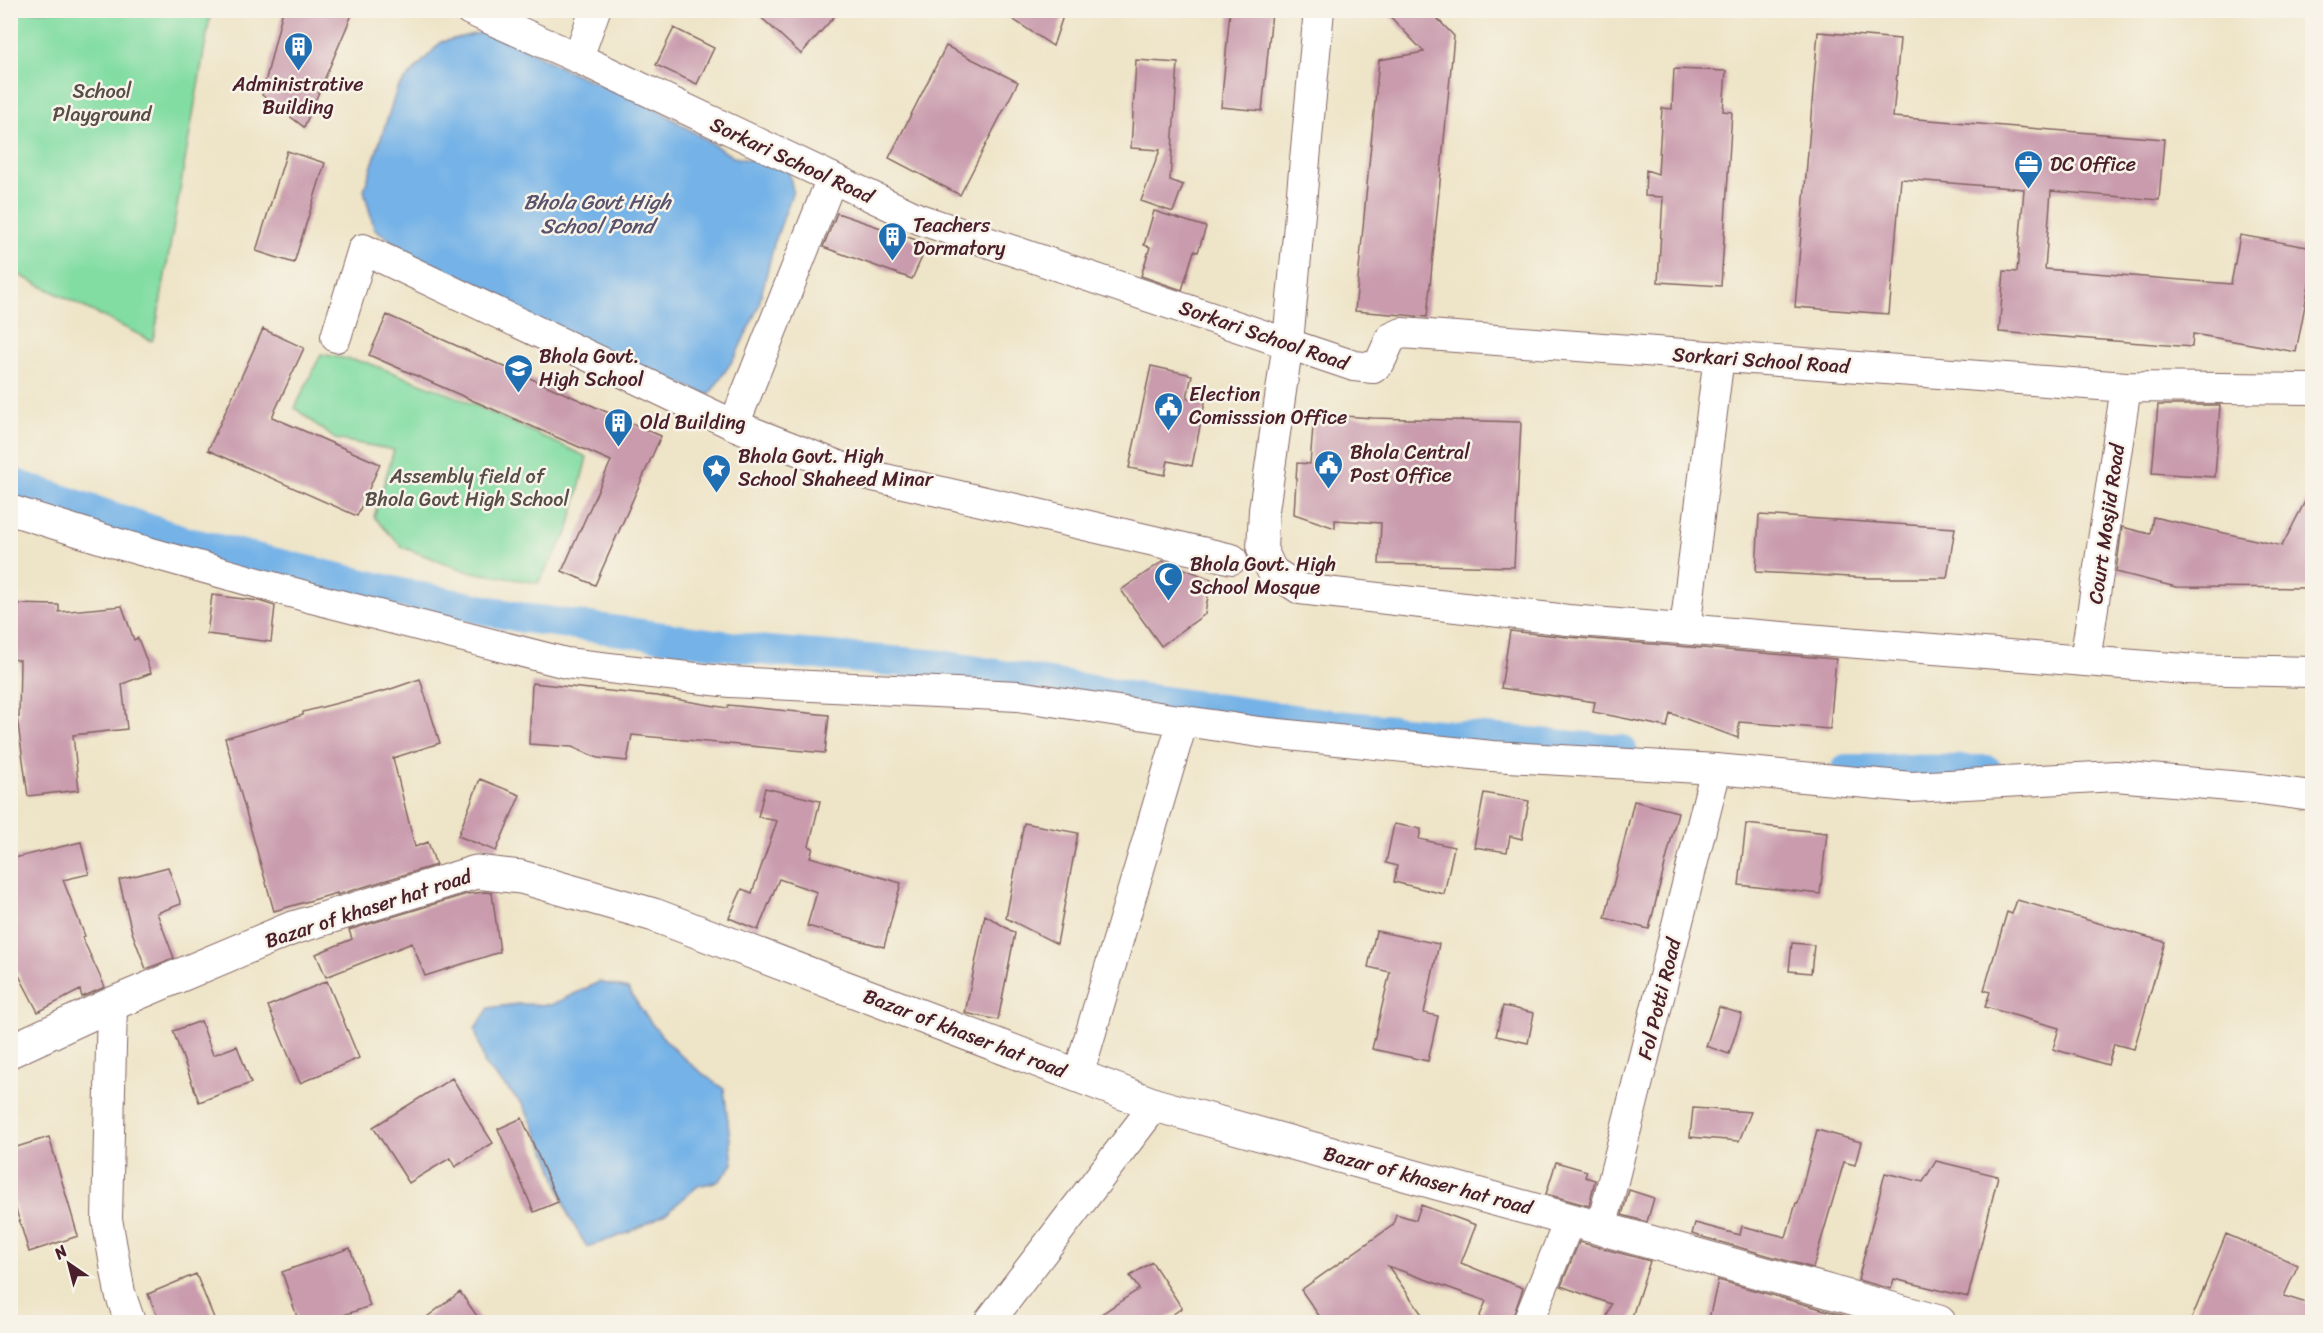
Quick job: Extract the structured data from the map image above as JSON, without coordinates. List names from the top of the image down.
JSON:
{
  "streets": {
    "main road": ["Bazar of khaser hat road"],
    "street": ["Sorkari School Road", "Court Mosjid Road", "Fol Potti Road"]
  },
  "crossings": [
    ["Sorkari School Road", "Court Mosjid Road"],
    ["Bazar of khaser hat road", "Fol Potti Road"]
  ],
  "water": ["Bhola Govt High School Pond"],
  "parks": ["School Playground", "Assembly field of Bhola Govt High School"],
  "places": {
    "building": ["Administrative Building", "Teachers Dormatory", "Old Building"],
    "office": ["DC Office"],
    "school or university": ["Bhola Govt. High School"],
    "public building": ["Election Comisssion Office", "Bhola Central Post Office"],
    "place": ["Bhola Govt. High School Shaheed Minar"],
    "mosque": ["Bhola Govt. High School Mosque"]
  },
  "north": "top left"
}
